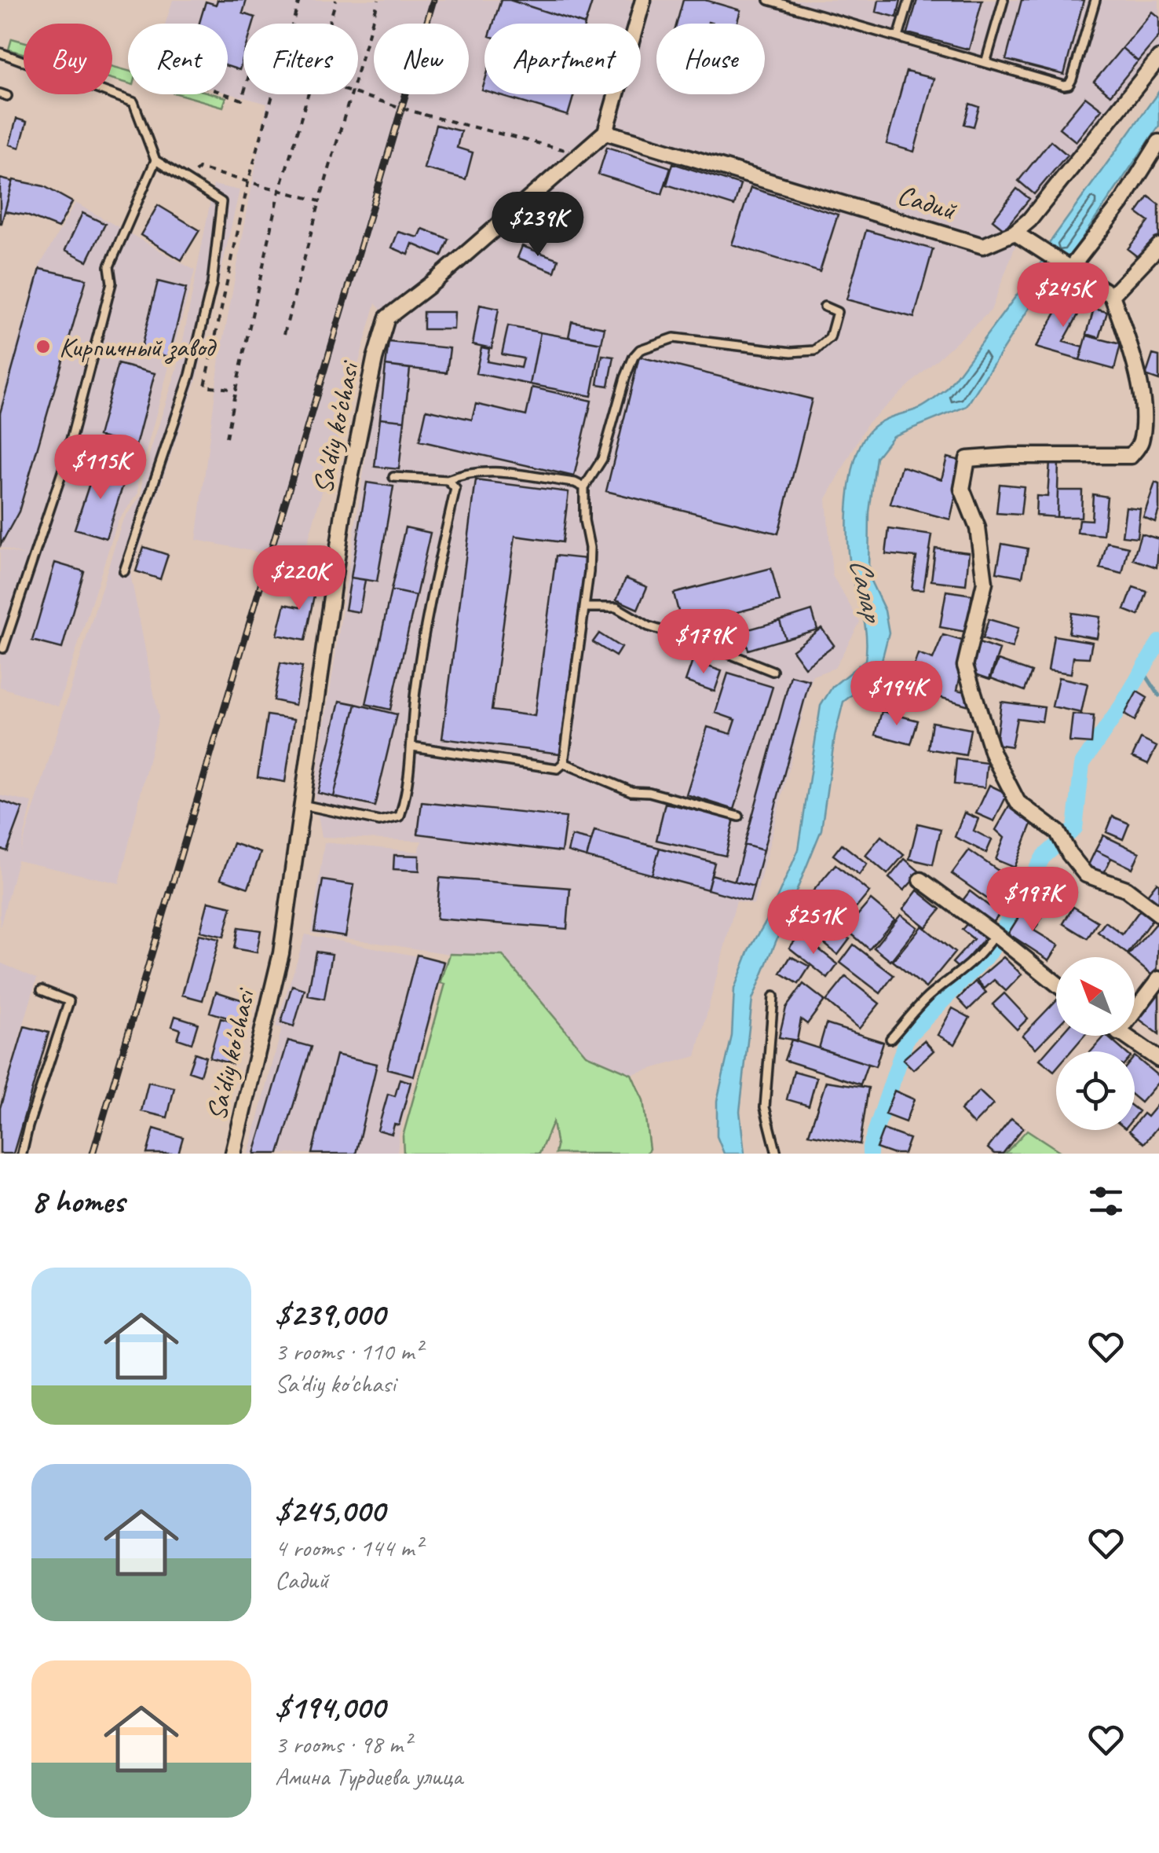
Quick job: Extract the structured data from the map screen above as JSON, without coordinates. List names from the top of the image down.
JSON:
{
  "streets": {
    "street": ["Садий", "Sa'diy ko'chasi"]
  },
  "crossings": [
    ["Садий", "Sa'diy ko'chasi"]
  ],
  "water": ["Салар"],
  "places": ["Кирпичный завод"],
  "north": "top left",
  "page": {
    "chip": [
      "Buy",
      "Rent",
      "Filters",
      "New",
      "Apartment",
      "House"
    ],
    "price": [
      "$239K",
      "$245K",
      "$115K",
      "$220K",
      "$179K",
      "$194K",
      "$197K",
      "$251K"
    ],
    "heading": "8 homes",
    "list": [
      {
        "name": "$239,000",
        "note": "3 rooms · 110 m² · Sa'diy ko'chasi"
      },
      {
        "name": "$245,000",
        "note": "4 rooms · 144 m² · Садий"
      },
      {
        "name": "$194,000",
        "note": "3 rooms · 98 m² · Амина Турдиева улица"
      }
    ]
  }
}
